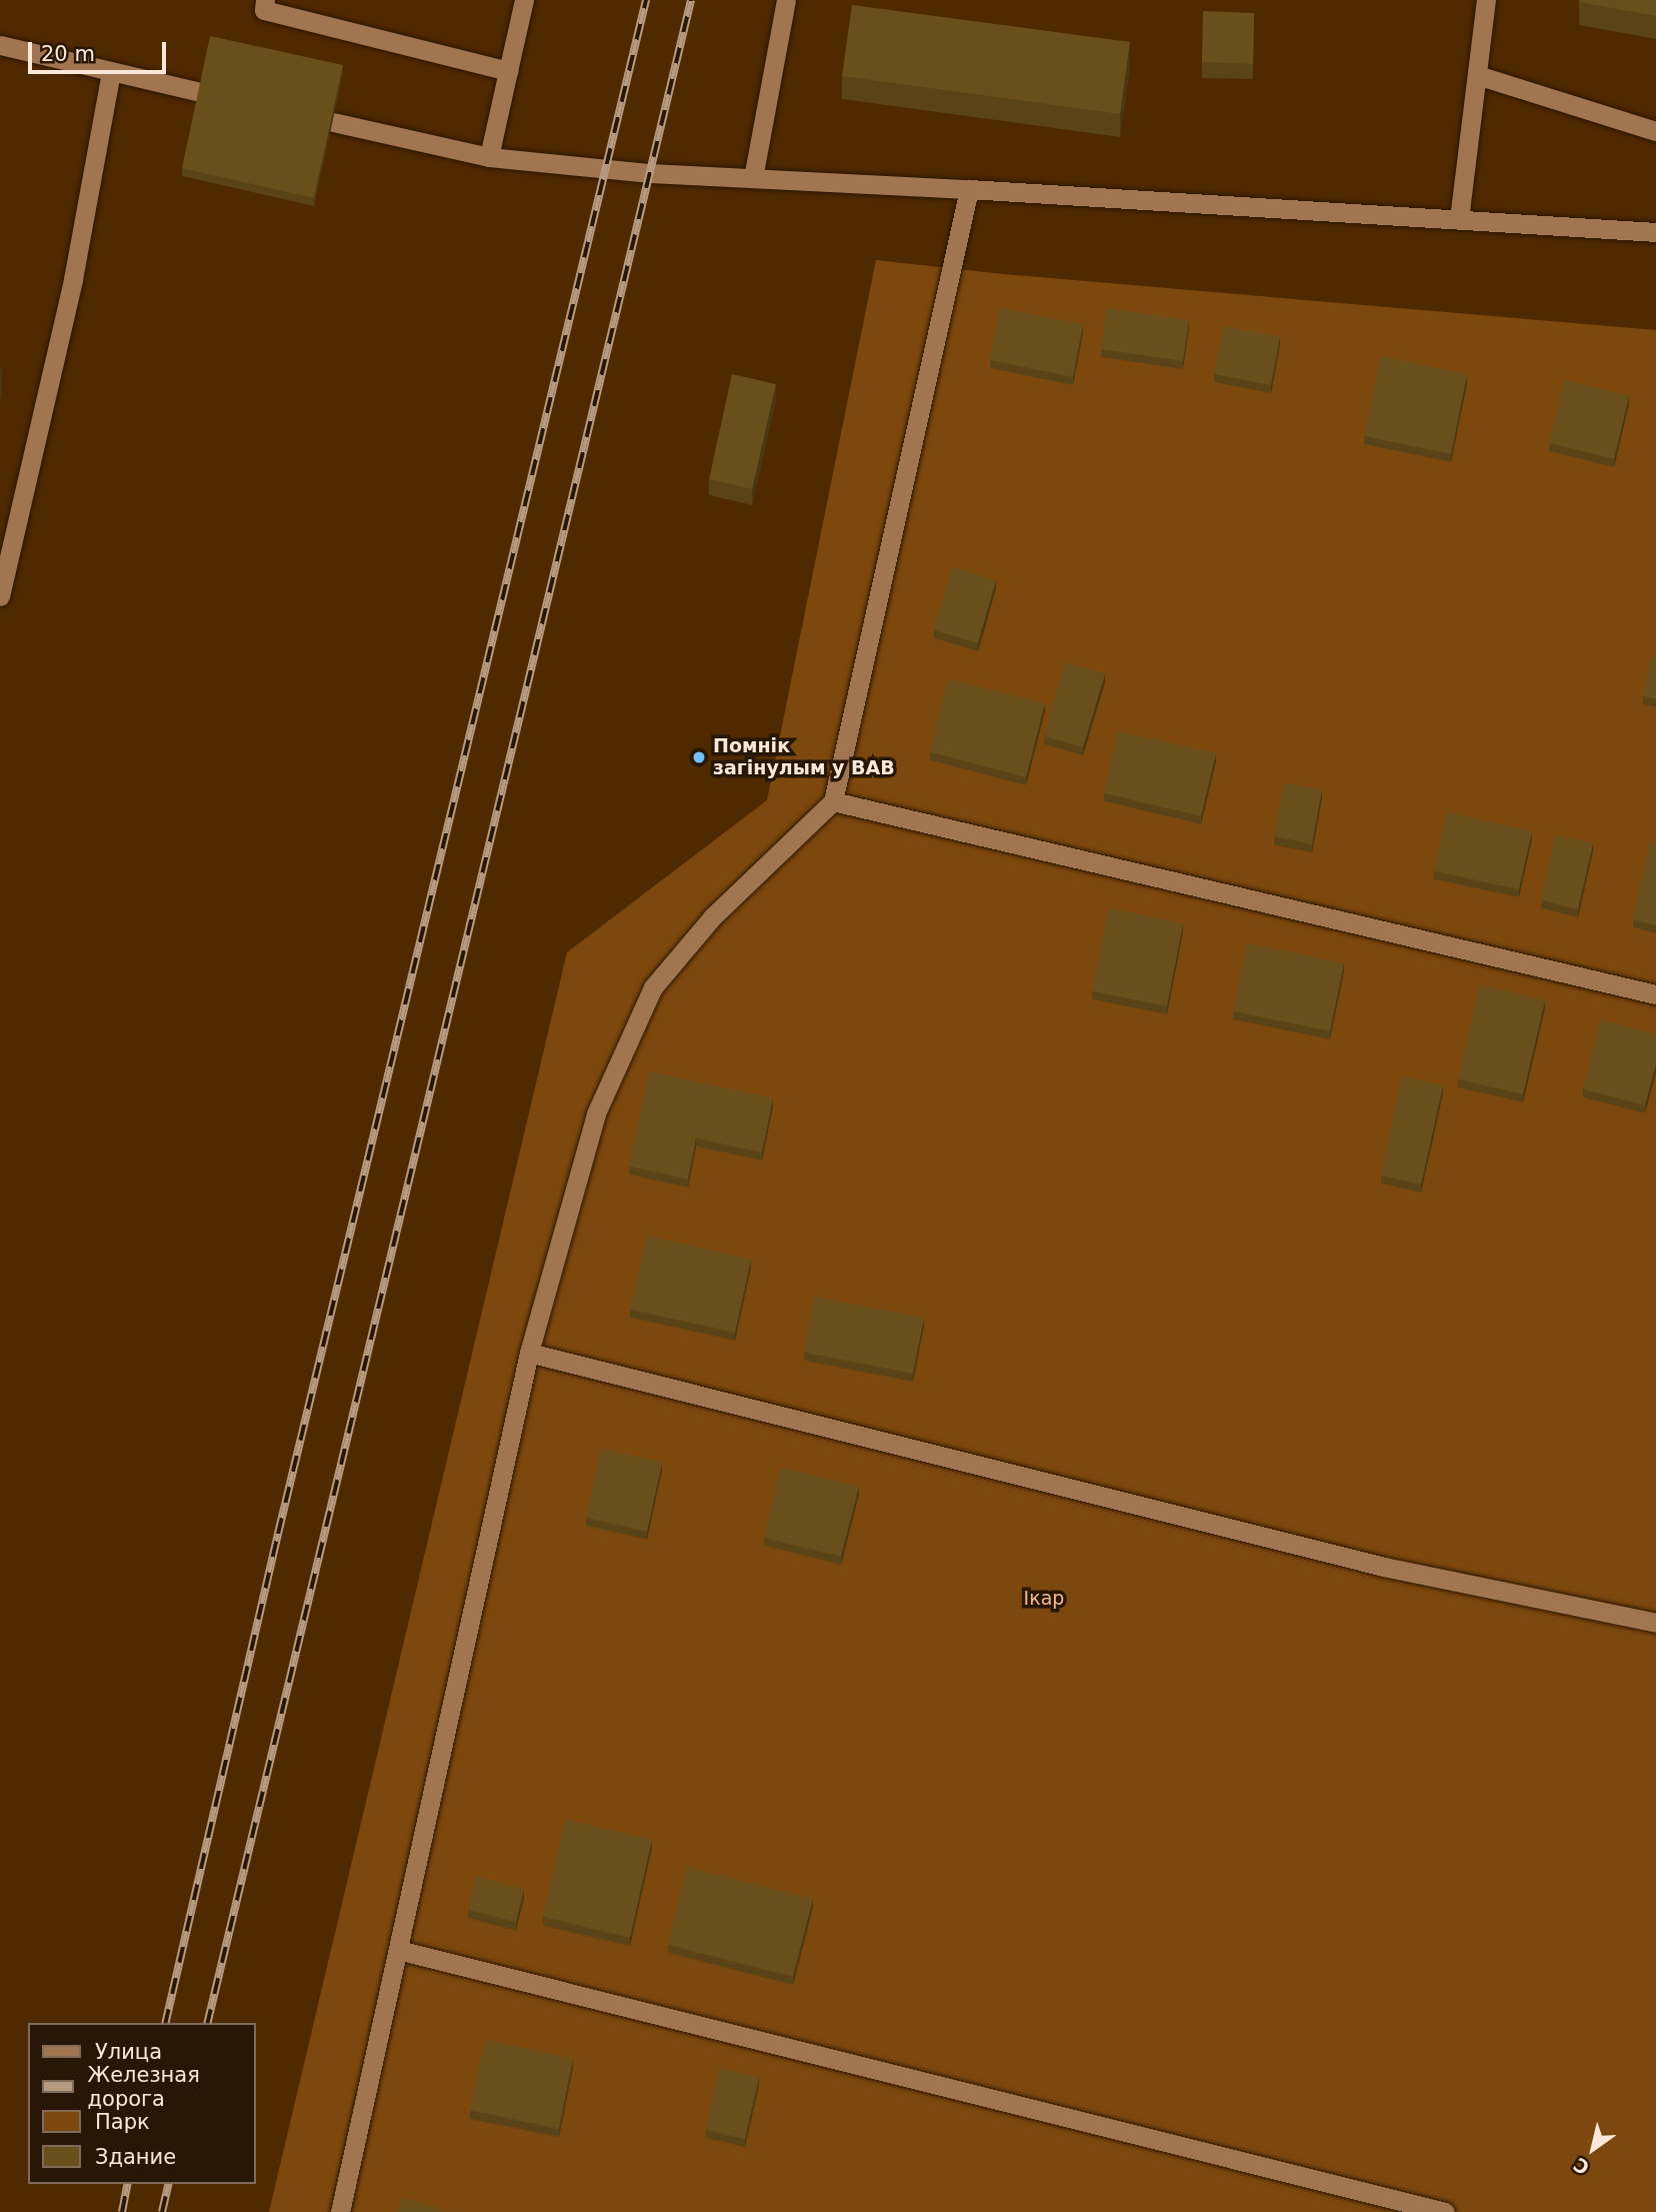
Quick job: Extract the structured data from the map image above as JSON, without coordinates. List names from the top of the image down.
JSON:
{
  "parks": ["Ікар"],
  "places": ["Помнік загінулым у ВАВ"],
  "legend": [
    "Улица",
    "Железная дорога",
    "Парк",
    "Здание"
  ],
  "scale_bar": "20 m",
  "north": "bottom left"
}
